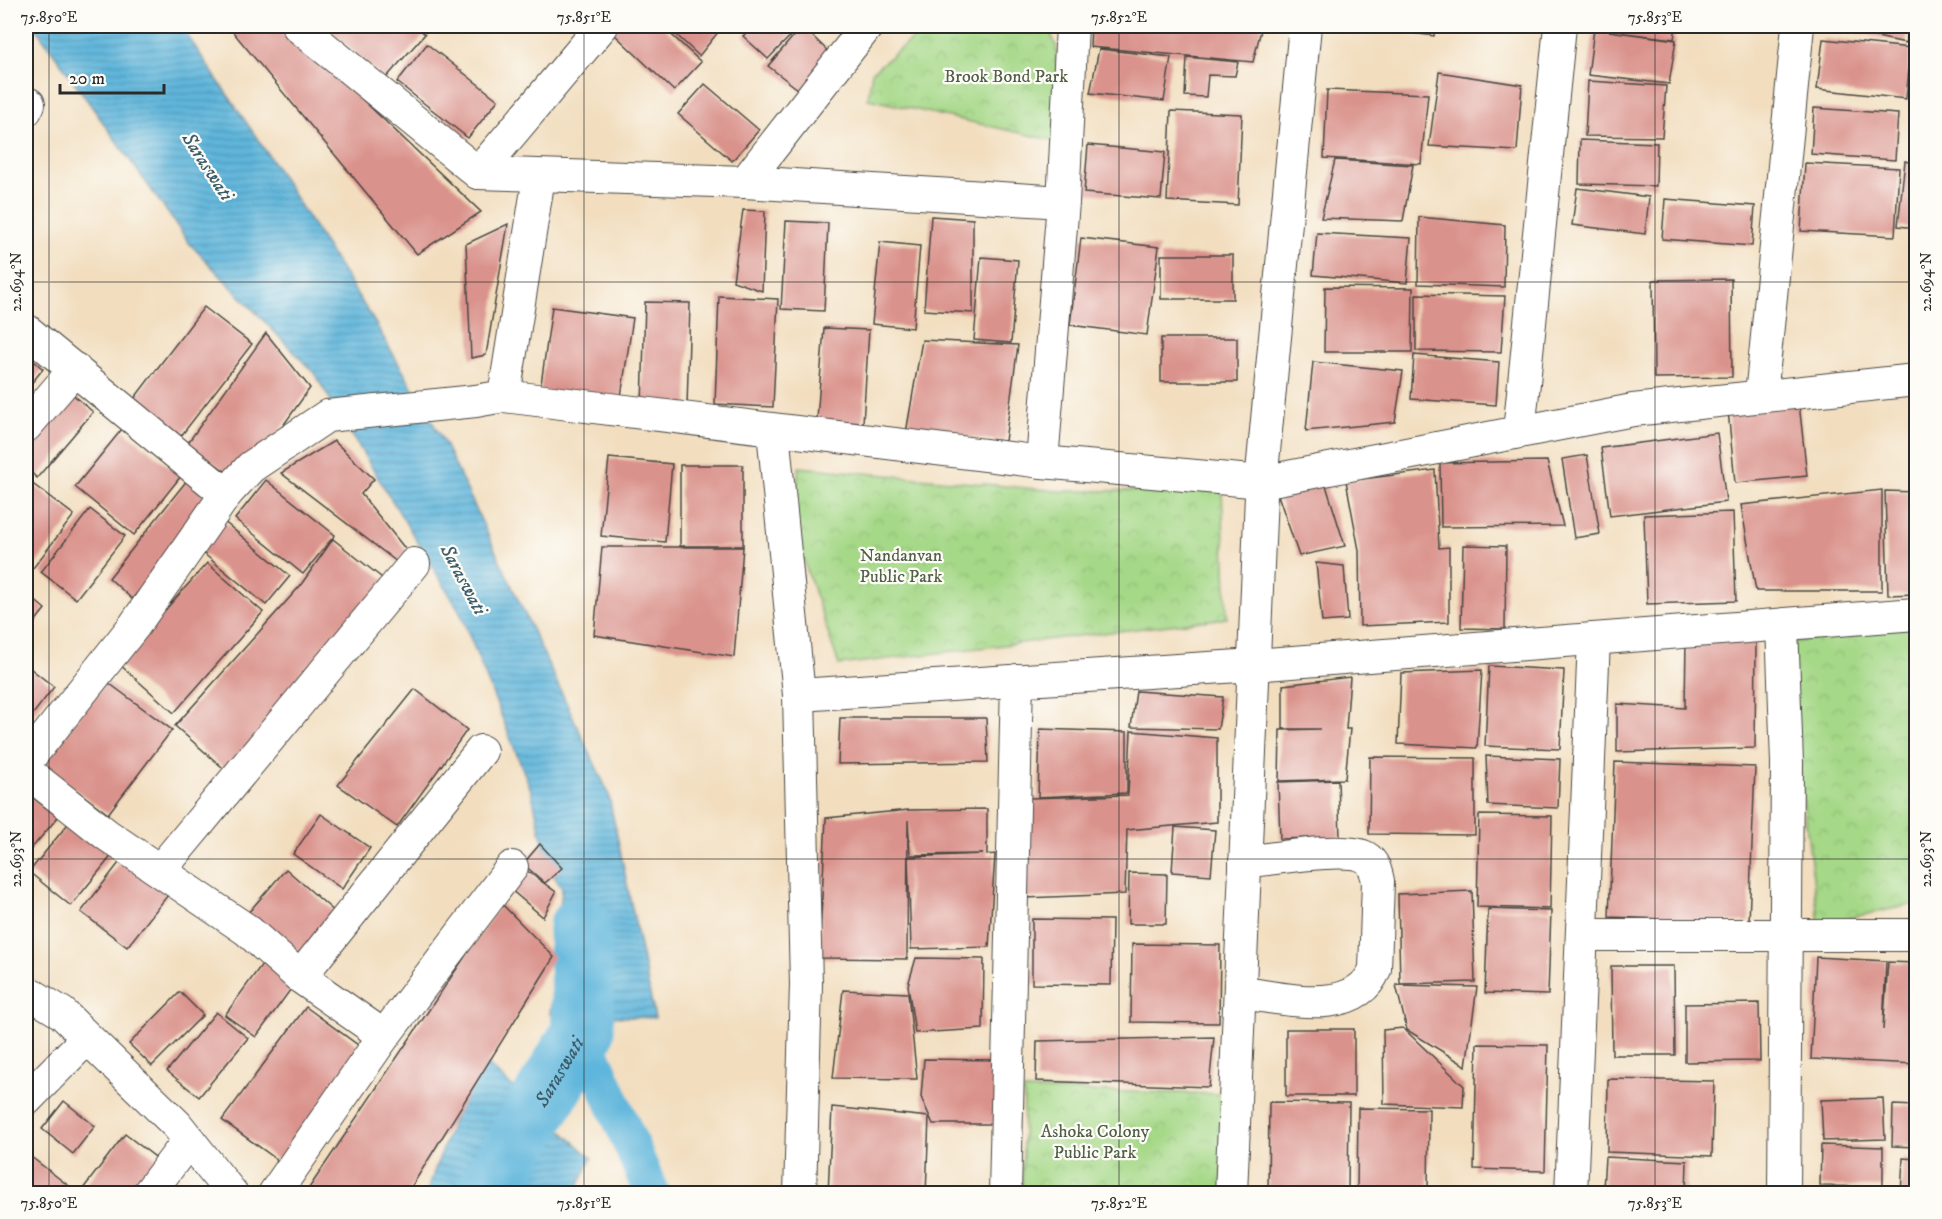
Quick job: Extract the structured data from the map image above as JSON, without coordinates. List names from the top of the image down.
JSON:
{
  "water": ["Saraswati"],
  "parks": ["Brook Bond Park", "Nandanvan Public Park", "Ashoka Colony Public Park"],
  "scale_bar": "20 m",
  "coordinates": [
    "75.850°E",
    "75.851°E",
    "75.852°E",
    "75.853°E",
    "22.694°N",
    "22.693°N"
  ]
}
